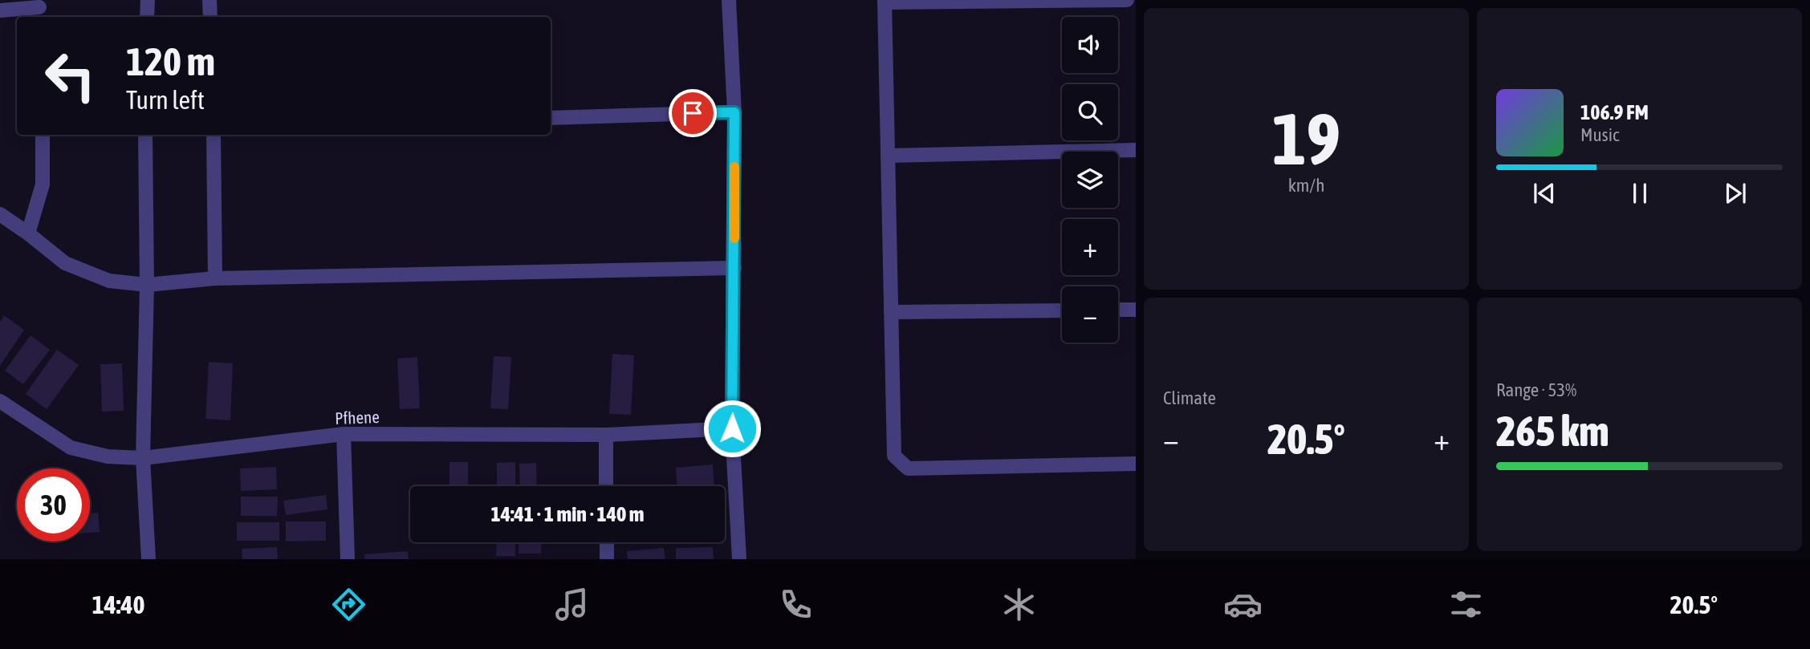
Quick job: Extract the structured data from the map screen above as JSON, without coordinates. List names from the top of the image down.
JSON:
{
  "streets": {
    "street": ["Pfhene"]
  },
  "page": {
    "tile": [
      ["19", "km/h"],
      "Climate",
      ["Range · 53%", "265 km"]
    ],
    "map_buttons": ["+", "−"],
    "turn": ["120 m", "Turn left"],
    "song": ["106.9 FM", "Music"],
    "heat": ["−", "20.5°", "+"],
    "limit": "30",
    "trip": "14:41 · 1 min · 140 m",
    "tabs": ["14:40", "20.5°"]
  }
}
